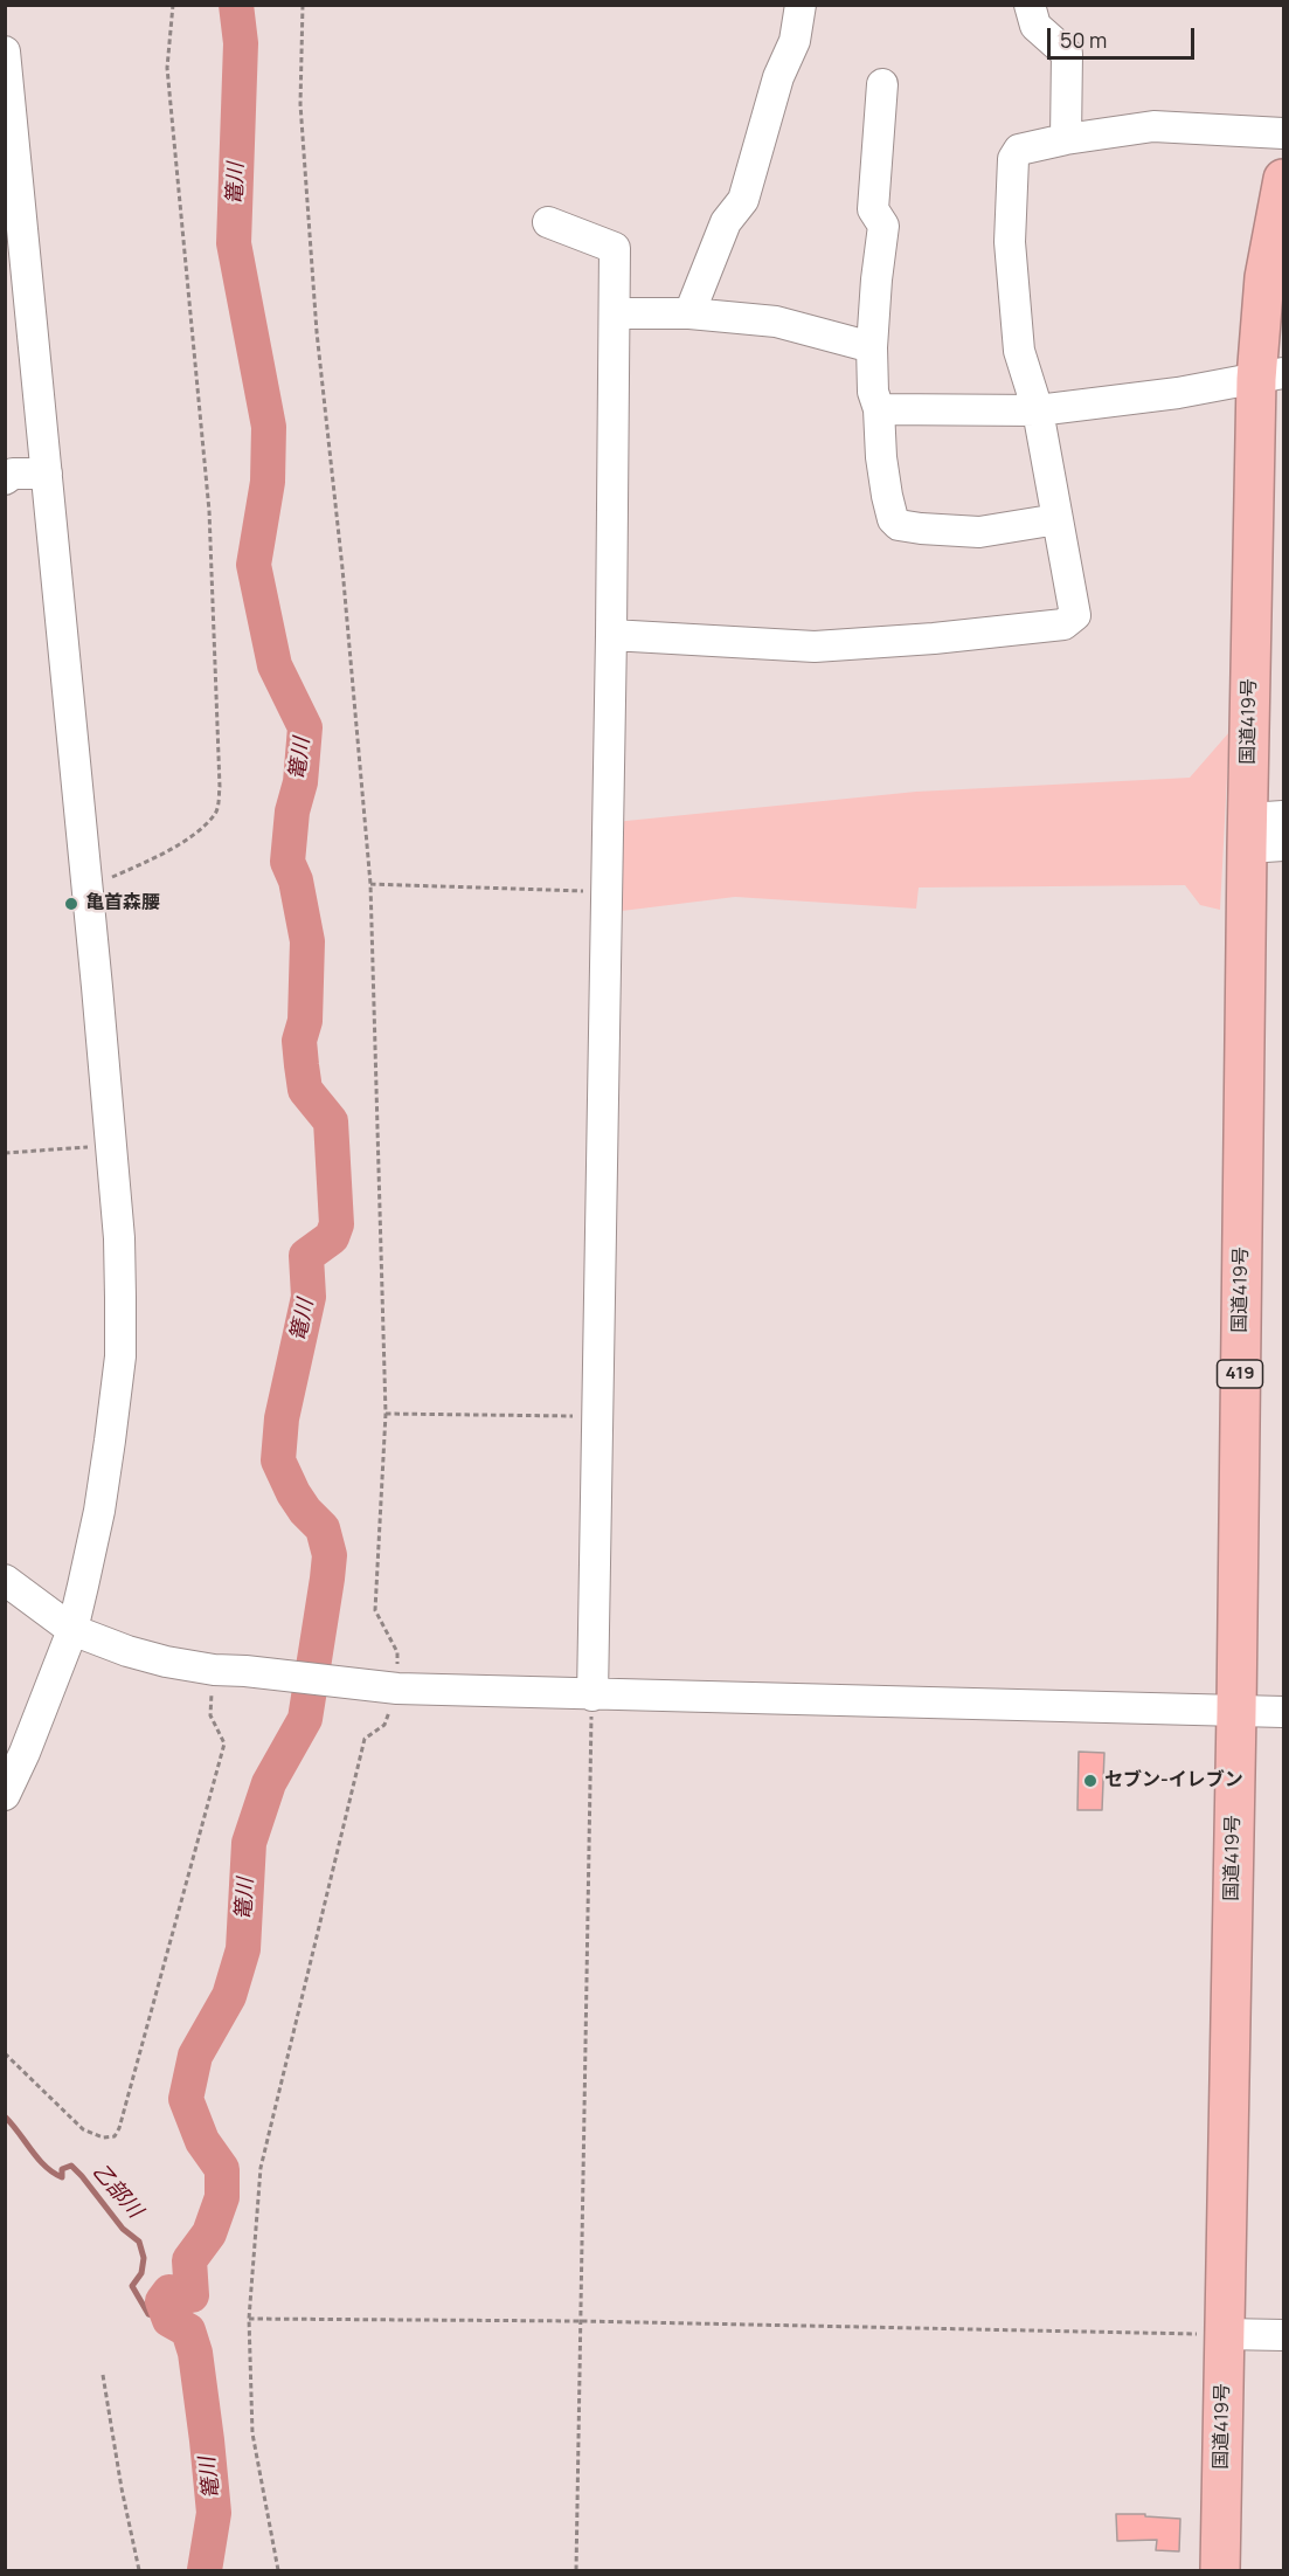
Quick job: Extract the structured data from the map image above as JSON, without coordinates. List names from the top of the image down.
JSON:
{
  "streets": {
    "highway": ["国道419号", "419"]
  },
  "water": ["篭川", "乙部川"],
  "places": ["亀首森腰", "セブン-イレブン"],
  "scale_bar": "50 m"
}
